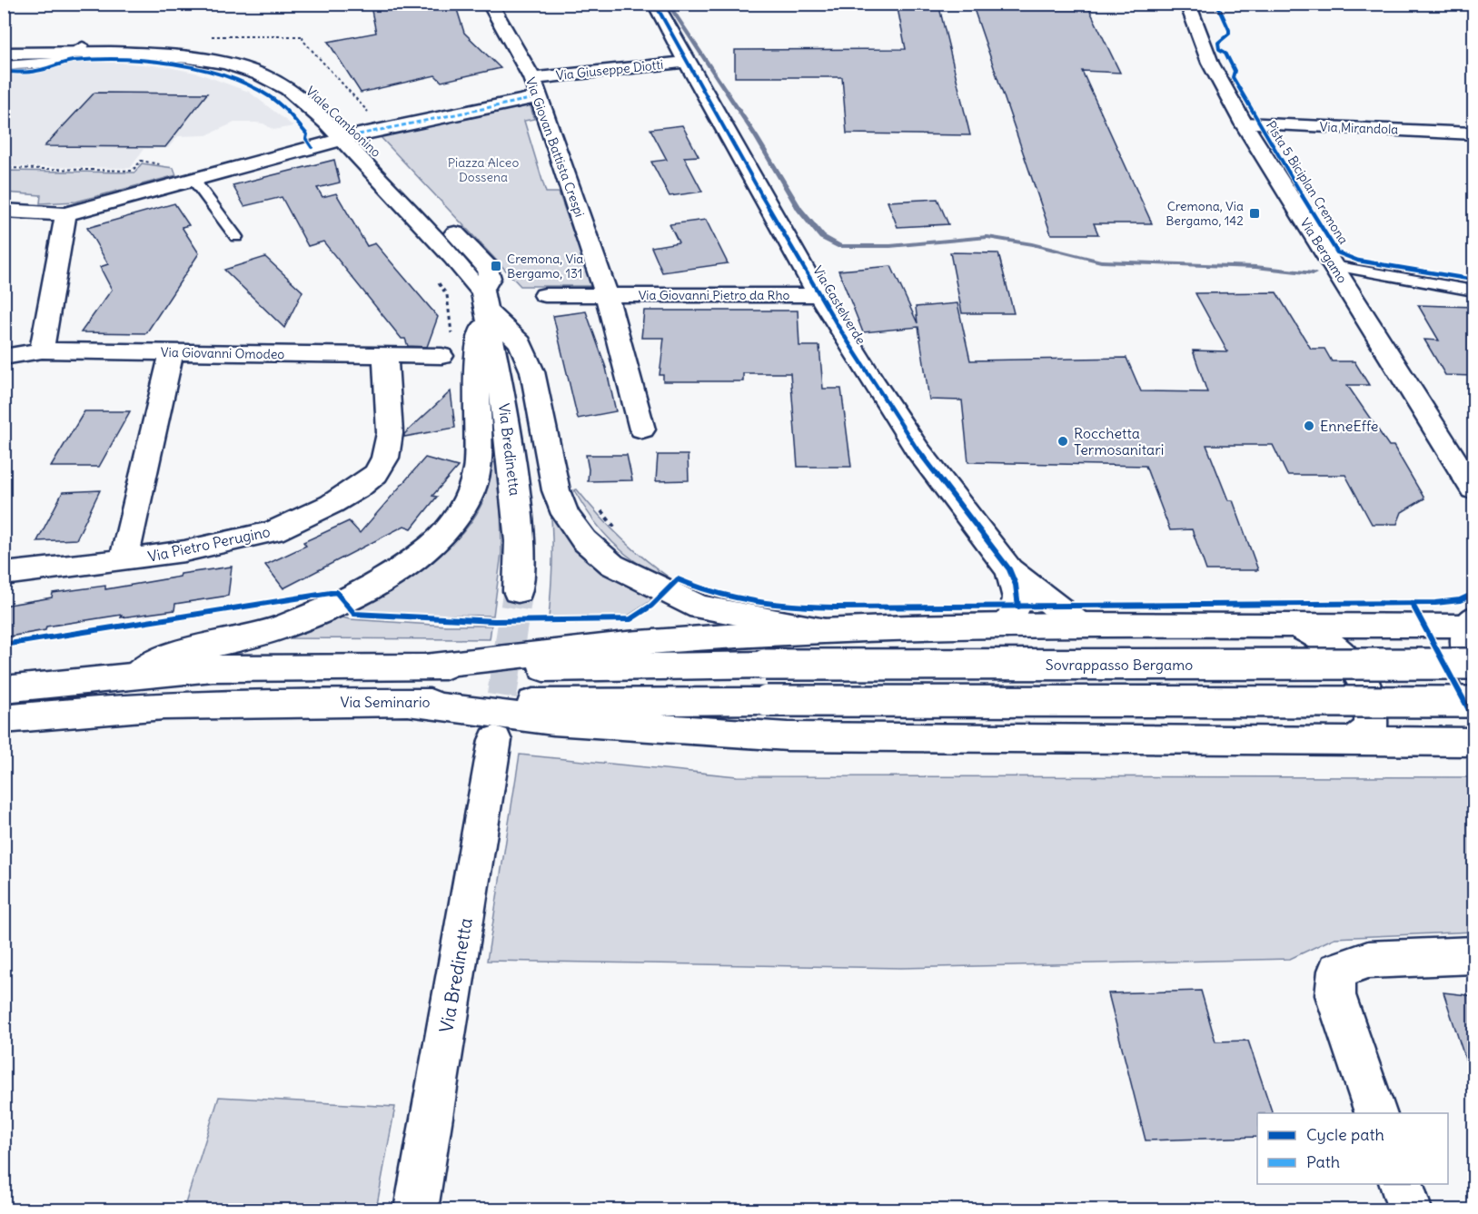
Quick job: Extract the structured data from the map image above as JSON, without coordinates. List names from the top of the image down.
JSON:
{
  "streets": {
    "main road": [
      "Via Giuseppe Diotti",
      "Viale Cambonino",
      "Via Mirandola",
      "Via Giovan Battista Crespi",
      "Via Bergamo",
      "Via Giovanni Pietro da Rho",
      "Via Castelverde",
      "Via Giovanni Omodeo",
      "Via Bredinetta",
      "Via Pietro Perugino",
      "Sovrappasso Bergamo",
      "Via Seminario"
    ],
    "cycle path": ["Pista 5 Biciplan Cremona"]
  },
  "crossings": [
    ["Via Giuseppe Diotti", "Via Giovan Battista Crespi"],
    ["Via Giuseppe Diotti", "Via Castelverde"],
    ["Viale Cambonino", "Via Bredinetta"],
    ["Via Mirandola", "Via Bergamo"],
    ["Via Giovan Battista Crespi", "Via Giovanni Pietro da Rho"],
    ["Via Giovanni Pietro da Rho", "Via Castelverde"],
    ["Via Giovanni Omodeo", "Via Pietro Perugino"]
  ],
  "parks": ["Piazza Alceo Dossena"],
  "places": {
    "transit": ["Cremona, Via Bergamo, 142", "Cremona, Via Bergamo, 131"],
    "other": ["EnneEffe", "Rocchetta Termosanitari"]
  },
  "legend": ["Cycle path", "Path"]
}
